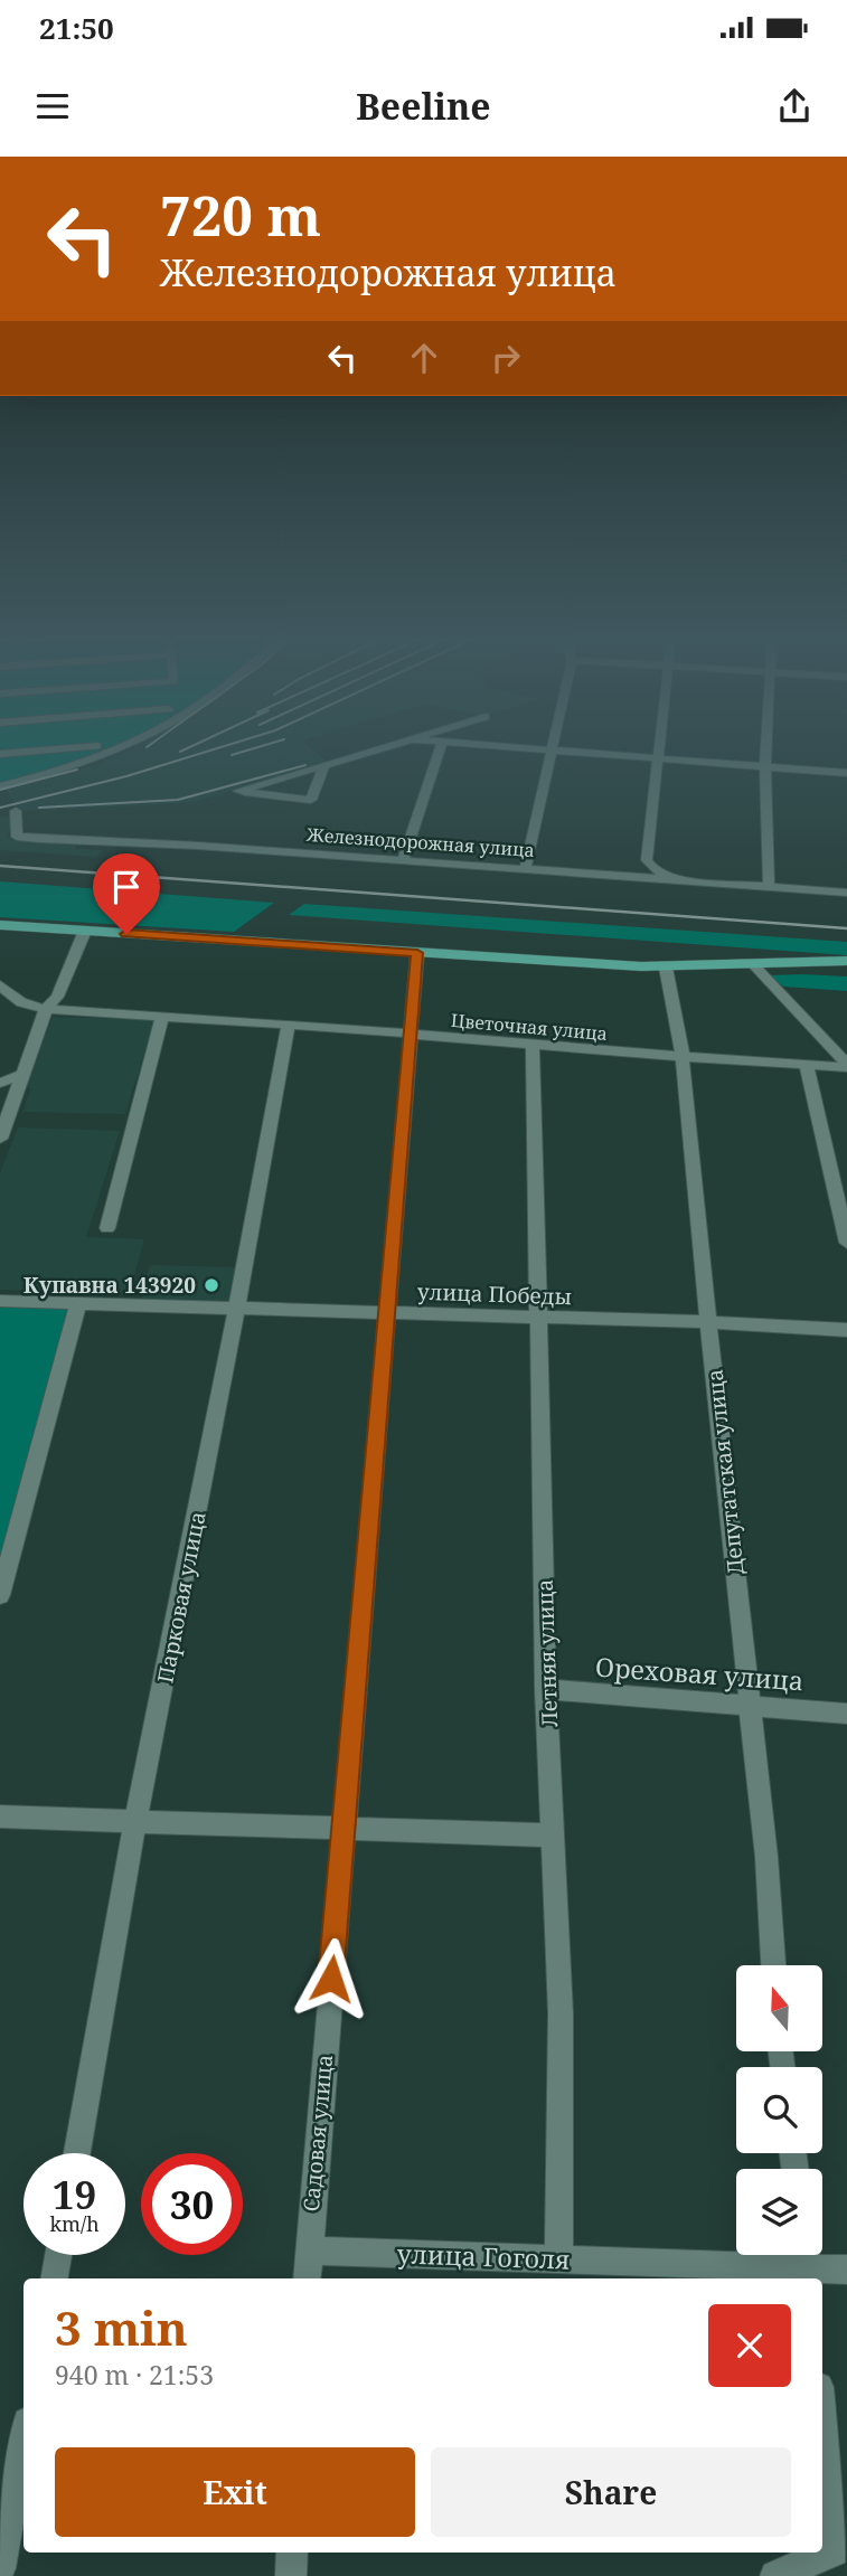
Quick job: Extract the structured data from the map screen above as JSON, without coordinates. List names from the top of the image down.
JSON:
{
  "streets": {
    "street": [
      "Железнодорожная улица",
      "Цветочная улица",
      "улица Победы",
      "Депутатская улица",
      "Парковая улица",
      "Летняя улица",
      "Ореховая улица",
      "Садовая улица",
      "улица Гоголя"
    ]
  },
  "crossings": [
    ["Цветочная улица", "Депутатская улица"],
    ["Цветочная улица", "Парковая улица"],
    ["Цветочная улица", "Летняя улица"],
    ["Цветочная улица", "Садовая улица"],
    ["улица Победы", "Депутатская улица"],
    ["улица Победы", "Парковая улица"],
    ["улица Победы", "Летняя улица"],
    ["улица Победы", "Садовая улица"],
    ["Депутатская улица", "Ореховая улица"],
    ["Летняя улица", "Ореховая улица"],
    ["Летняя улица", "улица Гоголя"],
    ["Садовая улица", "улица Гоголя"]
  ],
  "places": ["Купавна 143920"],
  "north": "top",
  "page": {
    "status": "21:50",
    "header": "Beeline",
    "turn": ["720 m", "Железнодорожная улица"],
    "speed": "19 km/h",
    "limit": "30",
    "heading": ["3 min", "940 m · 21:53"],
    "buttons": ["Exit", "Share"]
  }
}
